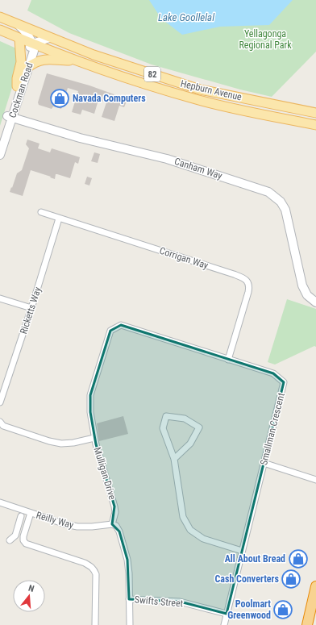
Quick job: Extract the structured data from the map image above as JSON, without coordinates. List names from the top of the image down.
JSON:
{
  "streets": {
    "main road": [
      "82",
      "Cockman Road",
      "Hepburn Avenue",
      "Canham Way"
    ],
    "street": [
      "Corrigan Way",
      "Ricketts Way",
      "Smallman Crescent",
      "Mulligan Drive",
      "Reilly Way",
      "Swifts Street"
    ]
  },
  "crossings": [
    ["Cockman Road", "Hepburn Avenue"],
    ["Cockman Road", "Canham Way"],
    ["Corrigan Way", "Ricketts Way"],
    ["Corrigan Way", "Smallman Crescent"],
    ["Smallman Crescent", "Mulligan Drive"],
    ["Smallman Crescent", "Swifts Street"],
    ["Mulligan Drive", "Reilly Way"]
  ],
  "water": ["Lake Goollelal"],
  "parks": ["Yellagonga Regional Park"],
  "places": {
    "shop": [
      "Navada Computers",
      "All About Bread",
      "Cash Converters",
      "Poolmart Greenwood"
    ]
  },
  "north": "top"
}
